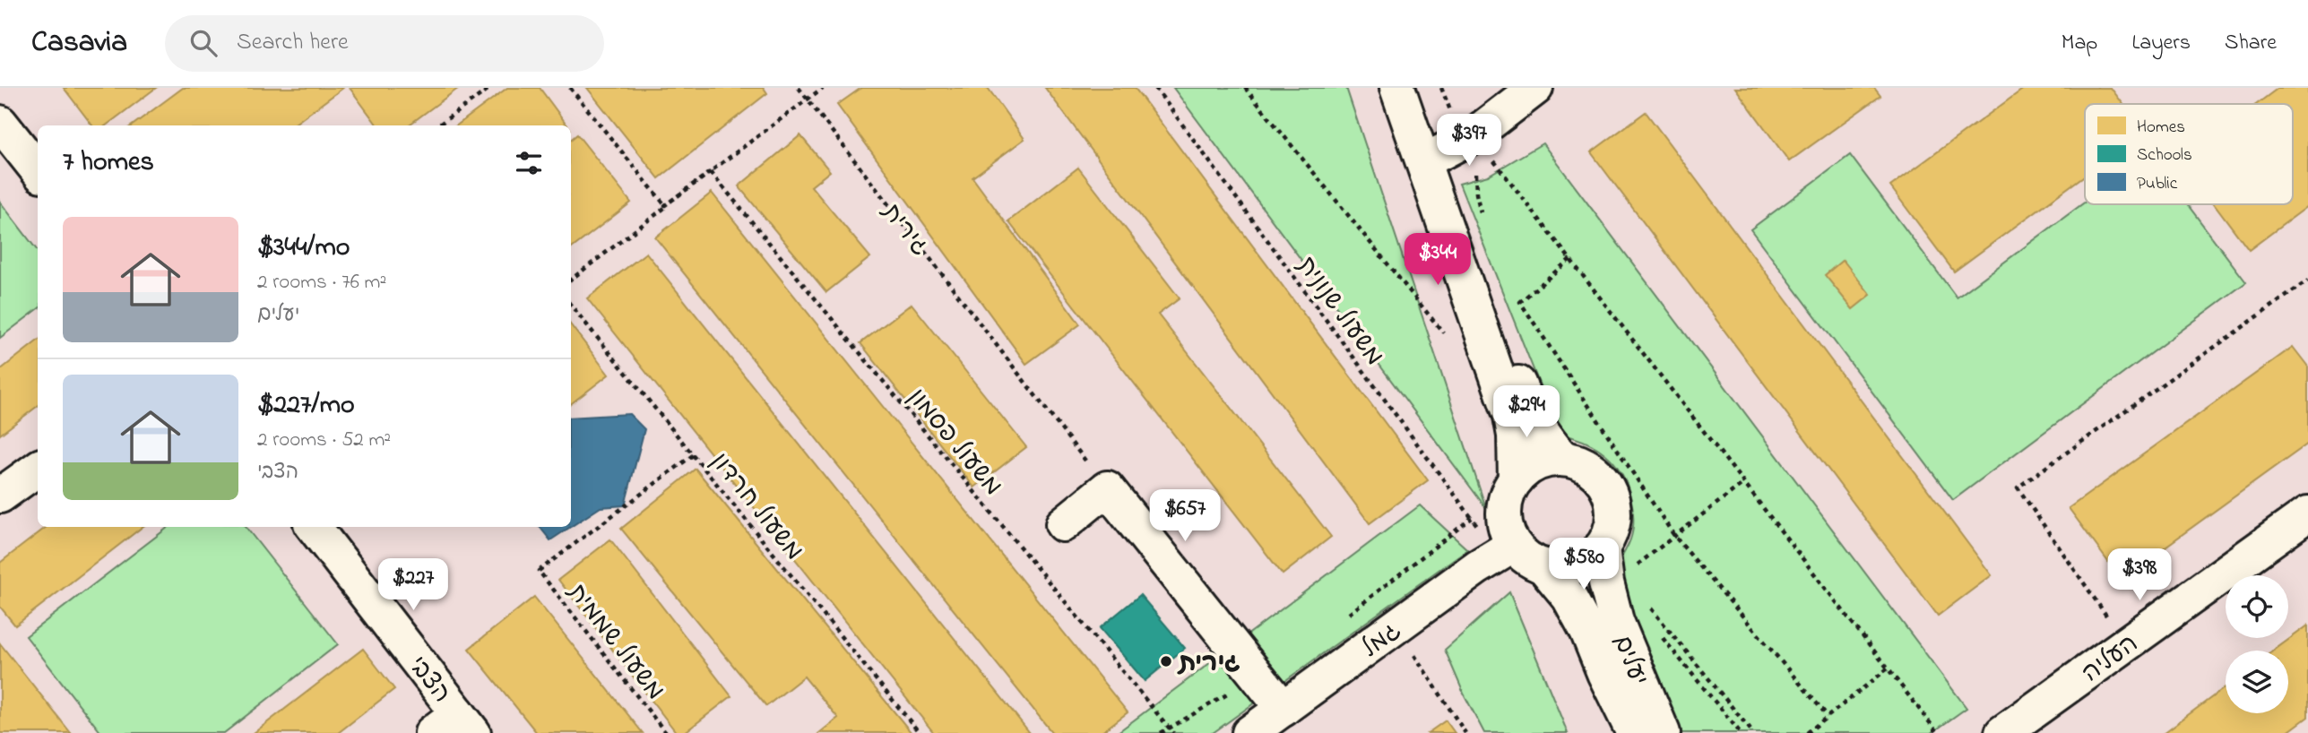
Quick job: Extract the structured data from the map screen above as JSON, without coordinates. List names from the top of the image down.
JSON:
{
  "streets": {
    "street": [
      "גמל",
      "העליה",
      "יעלים",
      "הצבי"
    ],
    "path": [
      "גירית",
      "משעול שנונית",
      "משעול פסמון",
      "משעול חרדון",
      "משעול שממית"
    ]
  },
  "crossings": [
    ["משעול שנונית", "גמל"],
    ["משעול שנונית", "יעלים"],
    ["משעול חרדון", "משעול שממית"],
    ["גמל", "יעלים"]
  ],
  "places": ["גירית"],
  "legend": ["Homes", "Schools", "Public"],
  "page": {
    "header": "Casavia",
    "search": "Search here",
    "nav": ["Map", "Layers", "Share"],
    "price": [
      "$397",
      "$344",
      "$294",
      "$657",
      "$580",
      "$398",
      "$227"
    ],
    "heading": "7 homes",
    "list": [
      {
        "name": "$344/mo",
        "note": "2 rooms · 76 m² · יעלים"
      },
      {
        "name": "$227/mo",
        "note": "2 rooms · 52 m² · הצבי"
      }
    ]
  }
}
